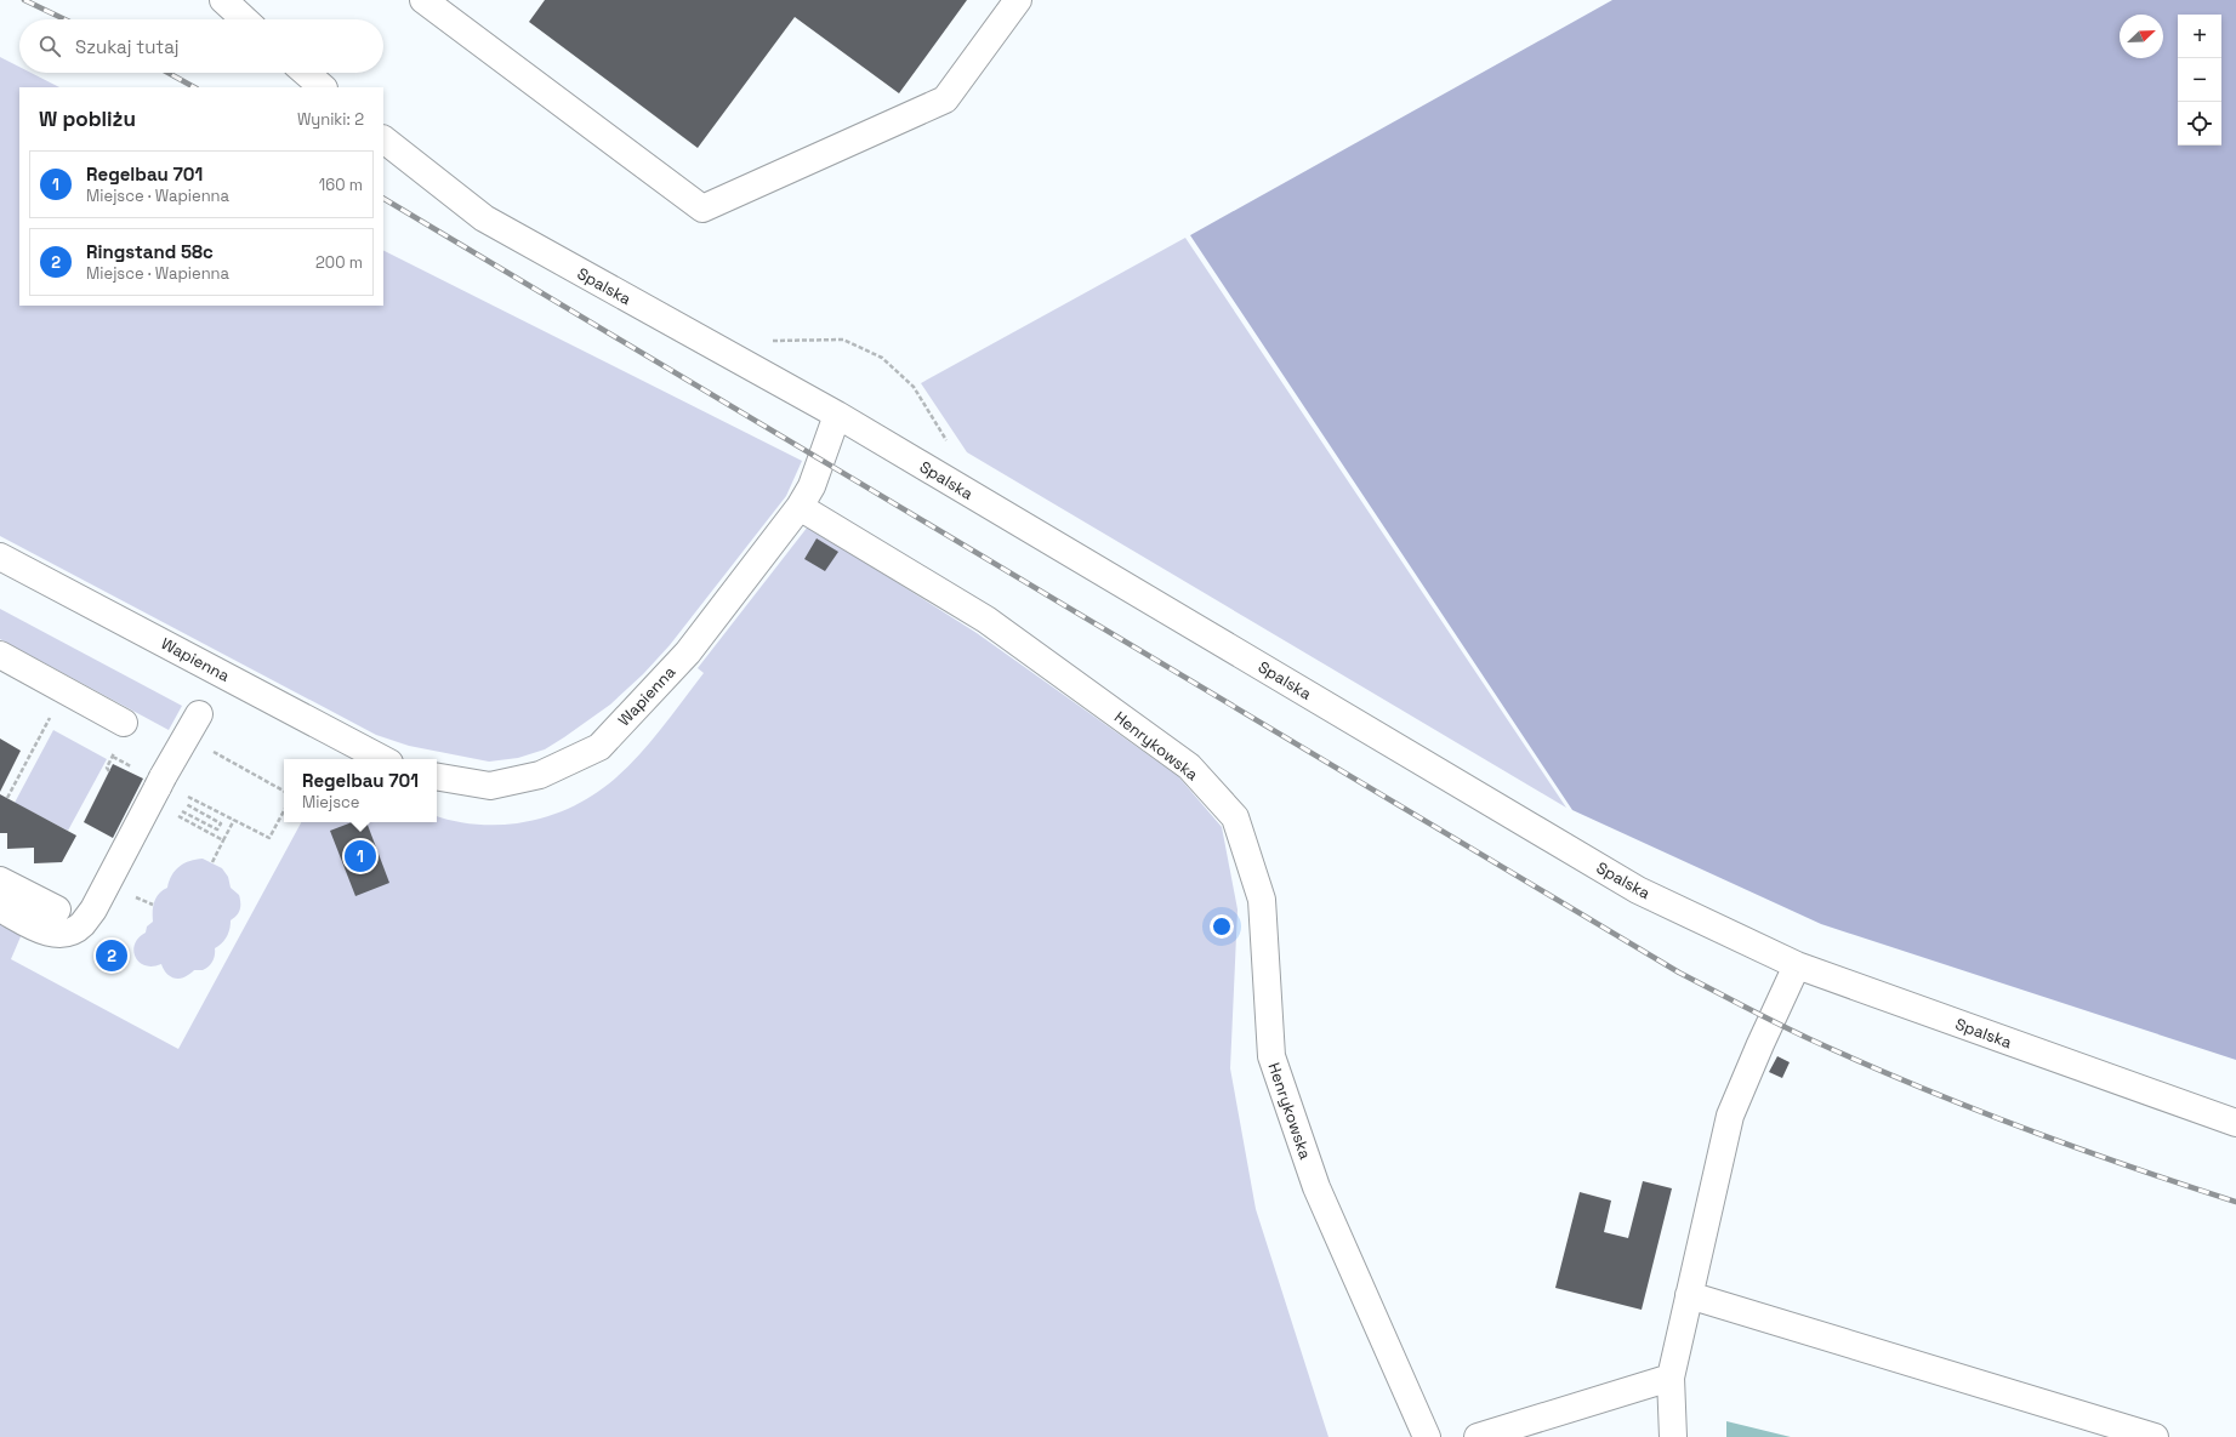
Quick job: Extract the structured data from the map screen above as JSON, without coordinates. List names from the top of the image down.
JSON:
{
  "streets": {
    "street": ["Spalska", "Wapienna", "Henrykowska"]
  },
  "crossings": [
    ["Wapienna", "Henrykowska"]
  ],
  "north": "top right",
  "page": {
    "map_buttons": ["+", "−"],
    "search": "Szukaj tutaj",
    "heading": ["W pobliżu", "Wyniki: 2"],
    "list": [
      {
        "mark": "1",
        "name": "Regelbau 701",
        "note": "Miejsce · Wapienna",
        "value": "160 m"
      },
      {
        "mark": "2",
        "name": "Ringstand 58c",
        "note": "Miejsce · Wapienna",
        "value": "200 m"
      }
    ],
    "popup": ["Regelbau 701", "Miejsce"],
    "pins": ["1", "2"]
  }
}
